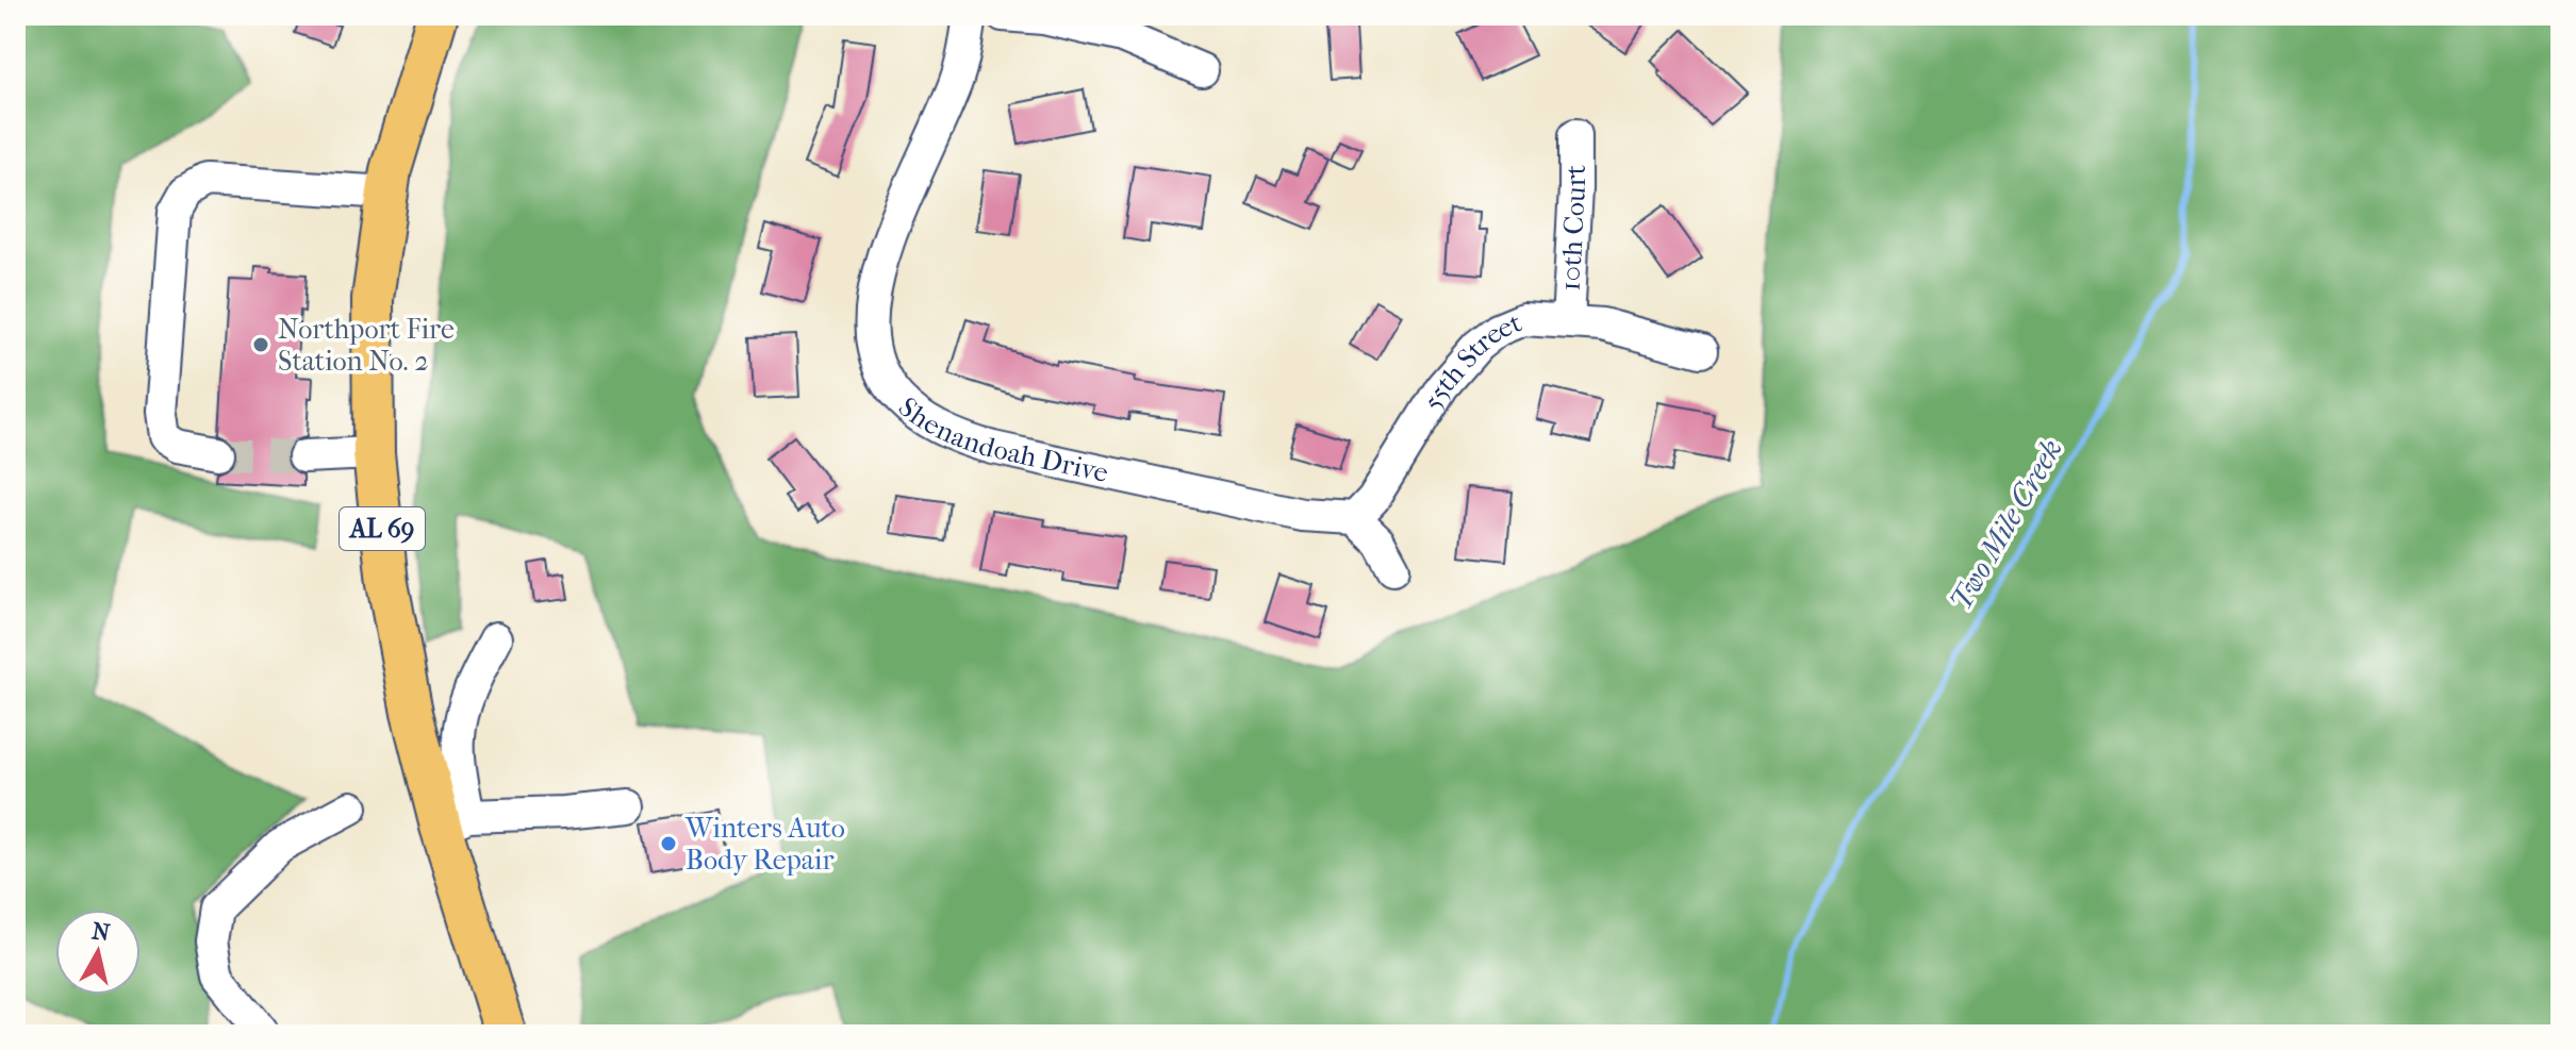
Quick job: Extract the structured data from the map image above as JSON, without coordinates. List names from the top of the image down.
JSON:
{
  "streets": {
    "main road": ["AL 69"],
    "street": ["10th Court", "55th Street", "Shenandoah Drive"]
  },
  "crossings": [
    ["10th Court", "55th Street"],
    ["55th Street", "Shenandoah Drive"]
  ],
  "water": ["Two Mile Creek"],
  "places": ["Northport Fire Station No. 2", "Winters Auto Body Repair"],
  "north": "top"
}
